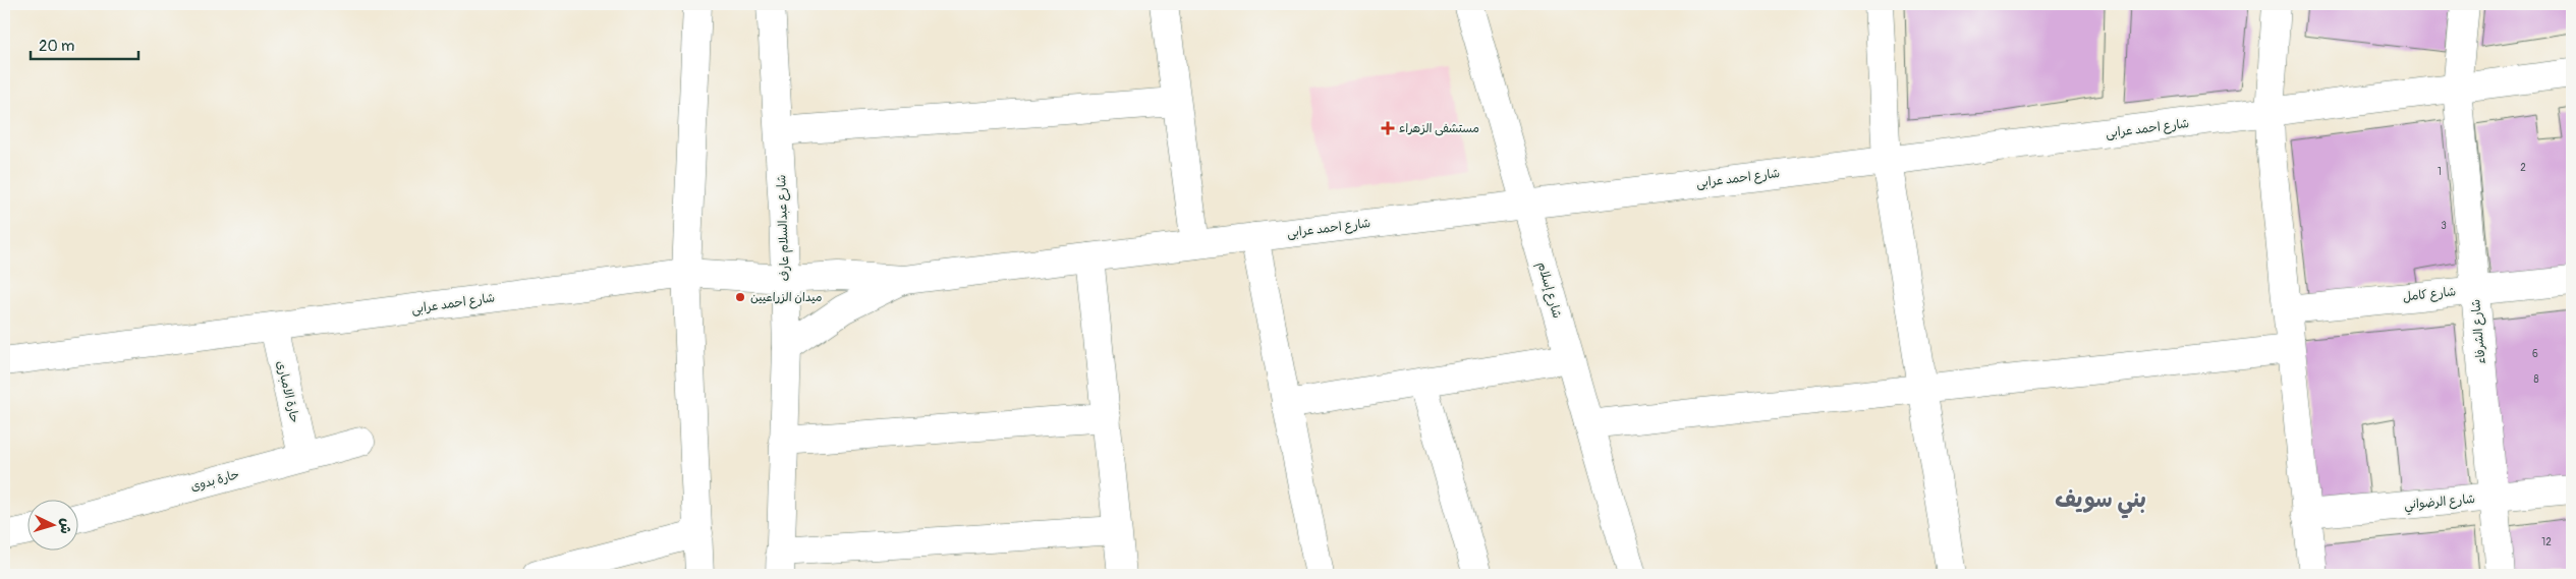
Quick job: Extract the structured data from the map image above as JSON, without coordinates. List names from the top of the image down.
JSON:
{
  "streets": {
    "street": [
      "شارع احمد عرابى",
      "شارع عبدالسلام عارف",
      "شارع إسلام",
      "شارع كامل",
      "شارع الشرفاء",
      "حارة الامبارى",
      "حارة بدوى",
      "شارع الرضواني"
    ]
  },
  "crossings": [
    ["شارع احمد عرابى", "شارع عبدالسلام عارف"],
    ["شارع احمد عرابى", "شارع إسلام"],
    ["شارع احمد عرابى", "شارع الشرفاء"],
    ["شارع احمد عرابى", "حارة الامبارى"],
    ["شارع كامل", "شارع الشرفاء"],
    ["شارع الشرفاء", "شارع الرضواني"],
    ["حارة الامبارى", "حارة بدوى"]
  ],
  "districts": ["بني سويف"],
  "places": {
    "health": ["مستشفى الزهراء"],
    "other": ["ميدان الزراعيين"]
  },
  "house_numbers": [
    "2",
    "1",
    "3",
    "6",
    "8",
    "12"
  ],
  "scale_bar": "20 m",
  "north": "right"
}
